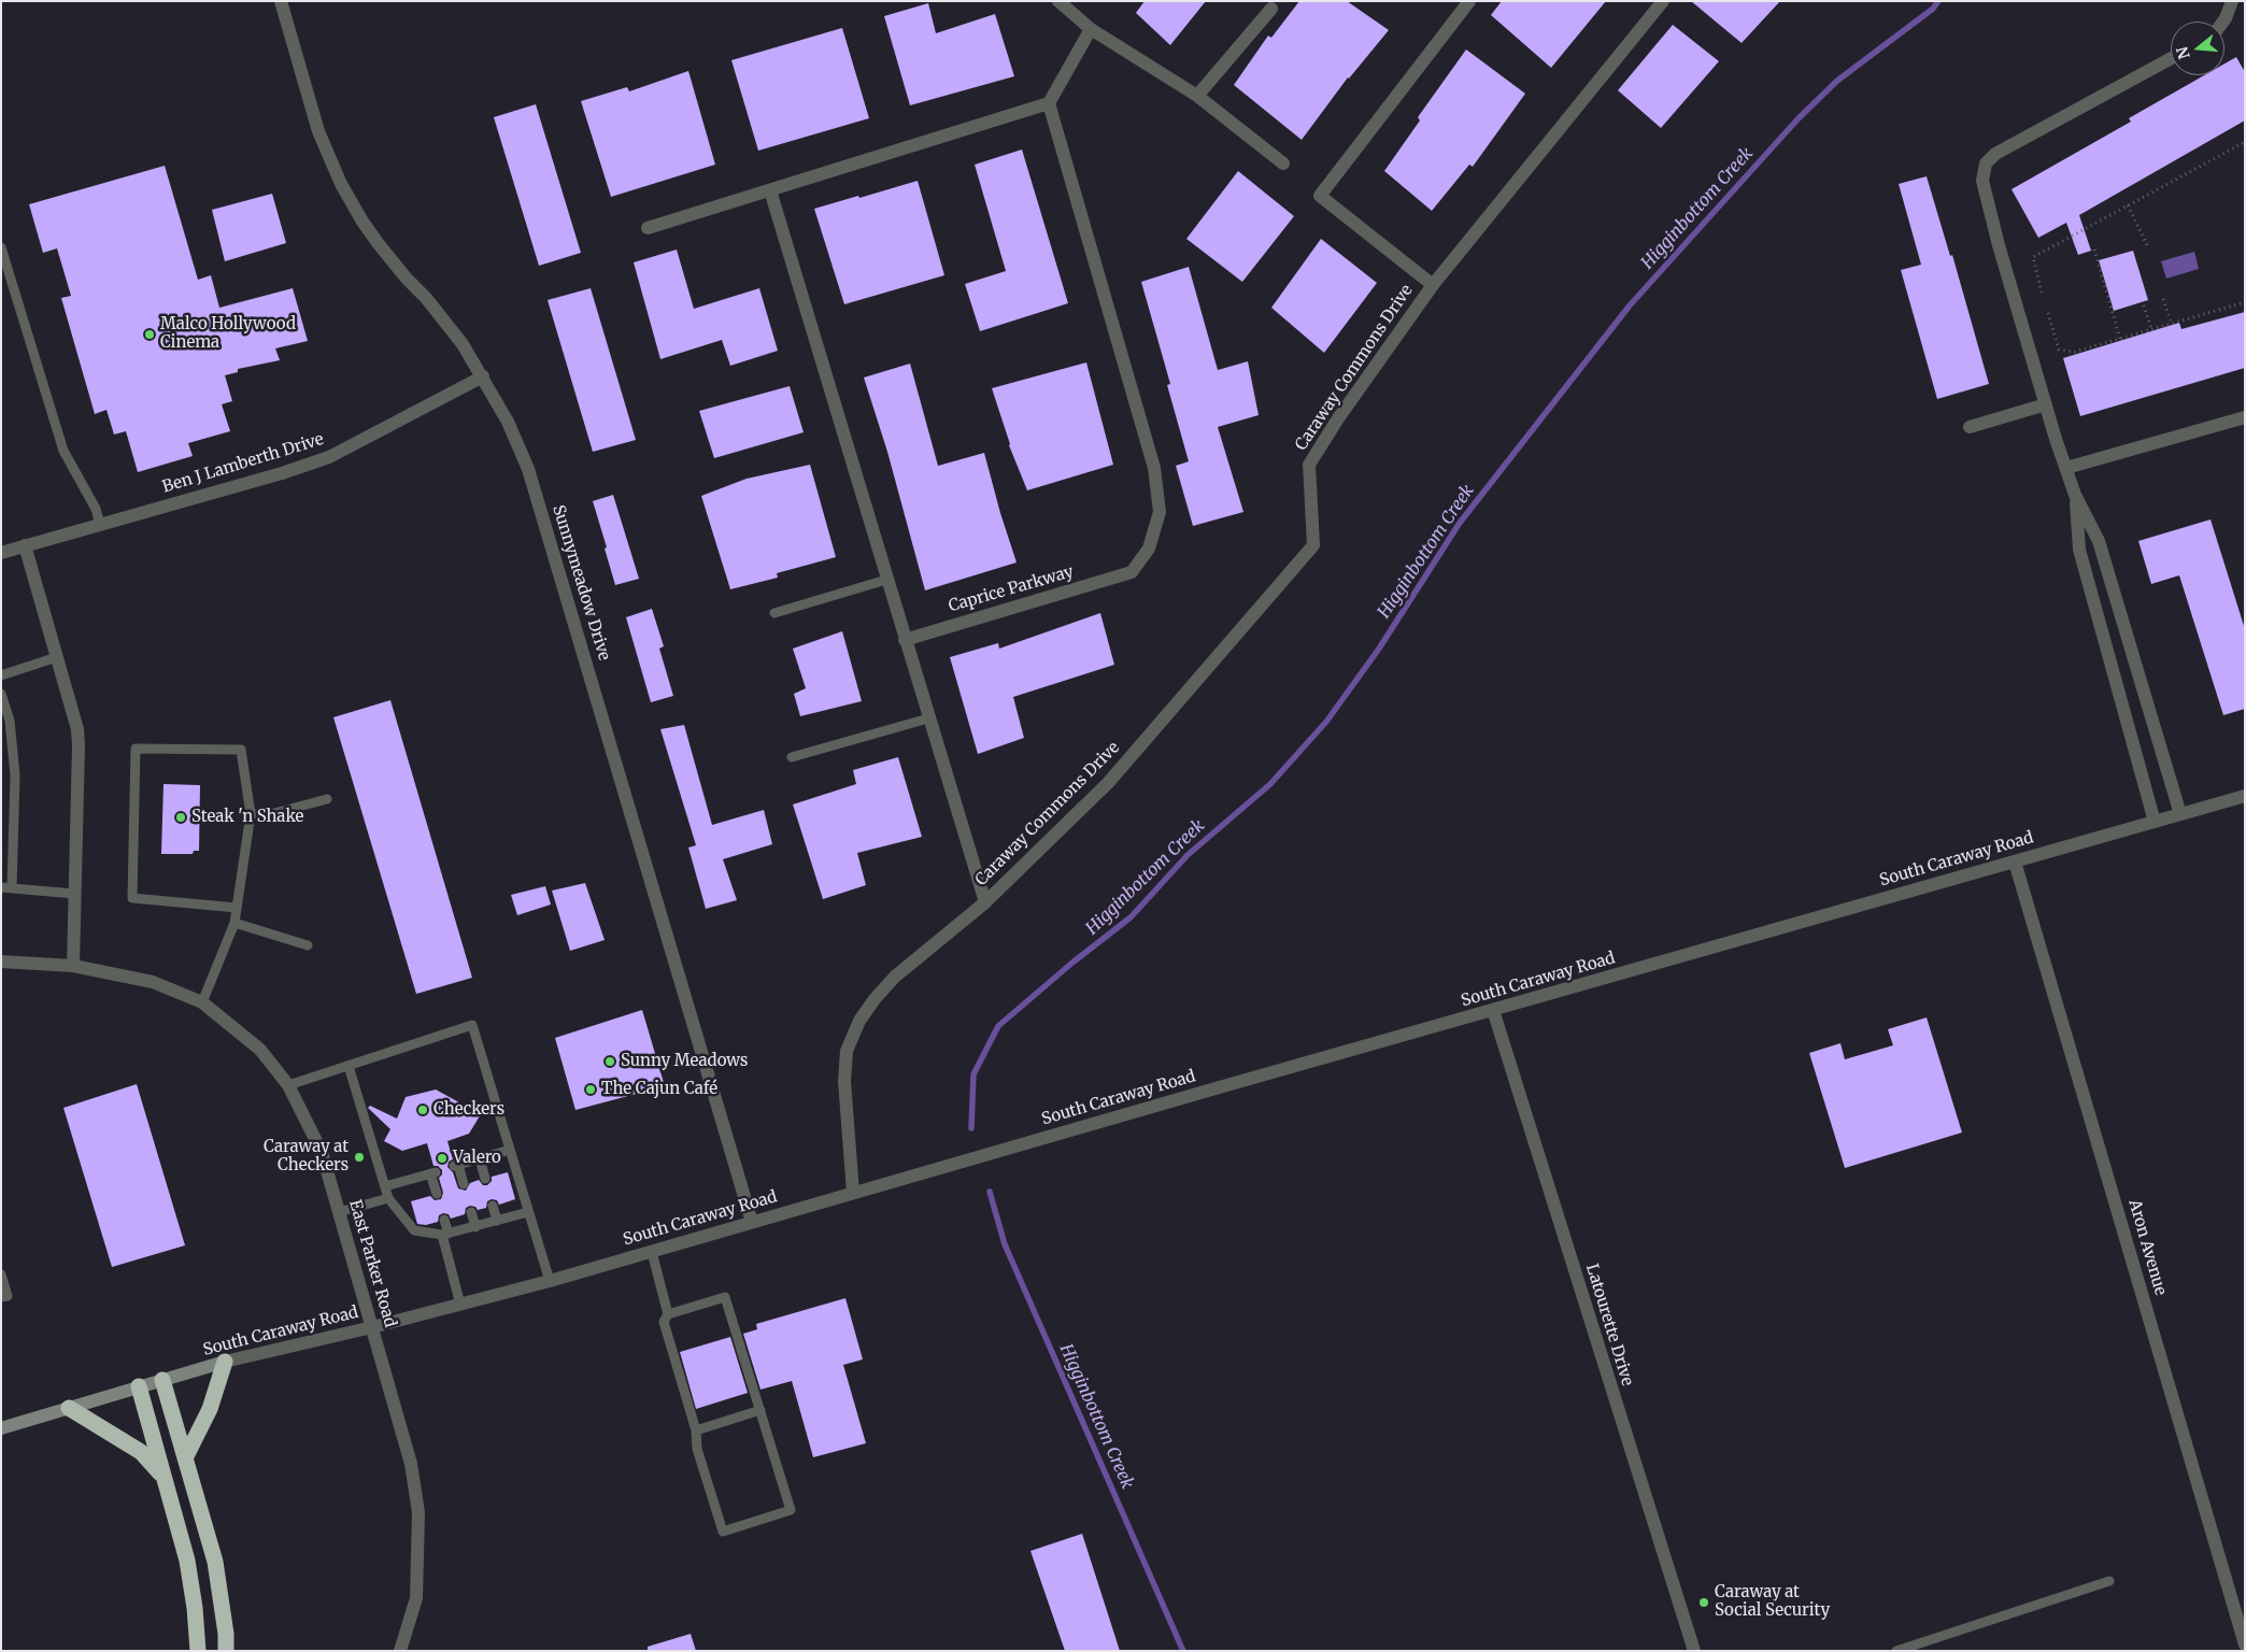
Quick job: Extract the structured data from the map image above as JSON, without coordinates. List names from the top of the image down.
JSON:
{
  "streets": {
    "main road": ["South Caraway Road"],
    "street": [
      "Caraway Commons Drive",
      "Ben J Lamberth Drive",
      "Sunnymeadow Drive",
      "Caprice Parkway",
      "Aron Avenue",
      "East Parker Road",
      "Latourette Drive"
    ]
  },
  "crossings": [
    ["Ben J Lamberth Drive", "Sunnymeadow Drive"],
    ["Sunnymeadow Drive", "South Caraway Road"],
    ["South Caraway Road", "Aron Avenue"],
    ["South Caraway Road", "East Parker Road"],
    ["South Caraway Road", "Latourette Drive"]
  ],
  "water": ["Higginbottom Creek"],
  "places": [
    "Malco Hollywood Cinema",
    "Steak 'n Shake",
    "Sunny Meadows",
    "The Cajun Café",
    "Checkers",
    "Caraway at Checkers",
    "Valero",
    "Caraway at Social Security"
  ],
  "north": "left"
}
